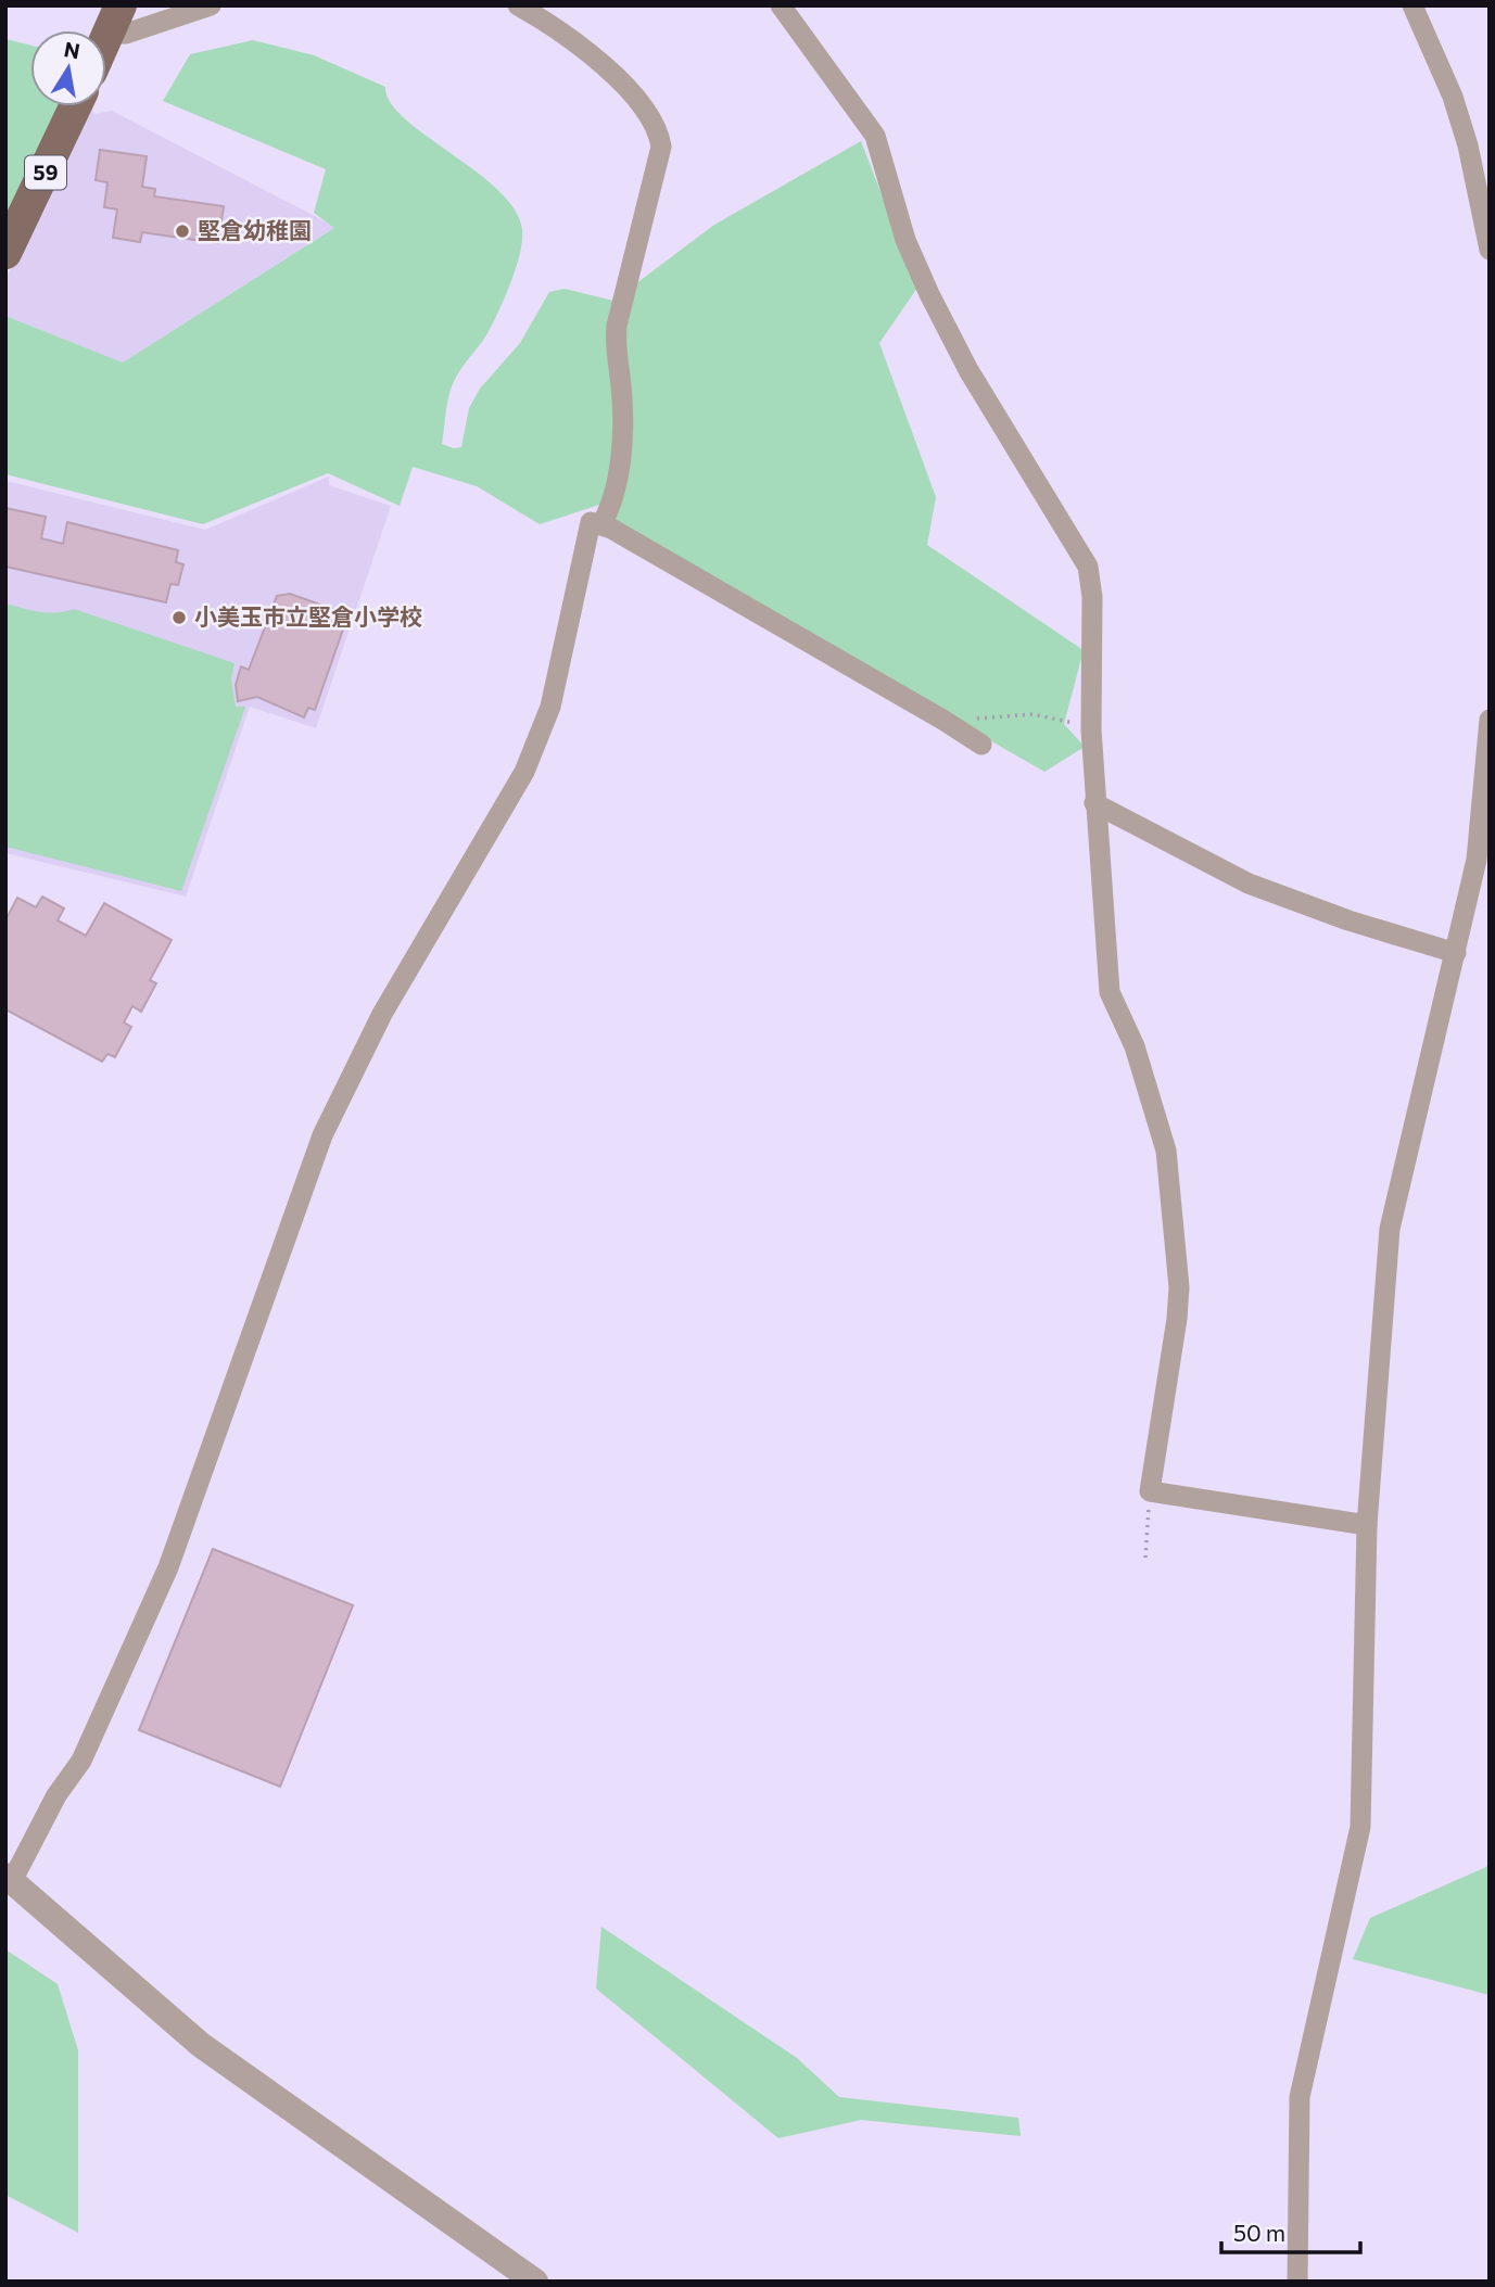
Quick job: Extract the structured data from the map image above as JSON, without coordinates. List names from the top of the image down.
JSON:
{
  "streets": {
    "main road": ["59"]
  },
  "places": ["堅倉幼稚園", "小美玉市立堅倉小学校"],
  "scale_bar": "50 m",
  "north": "top"
}
